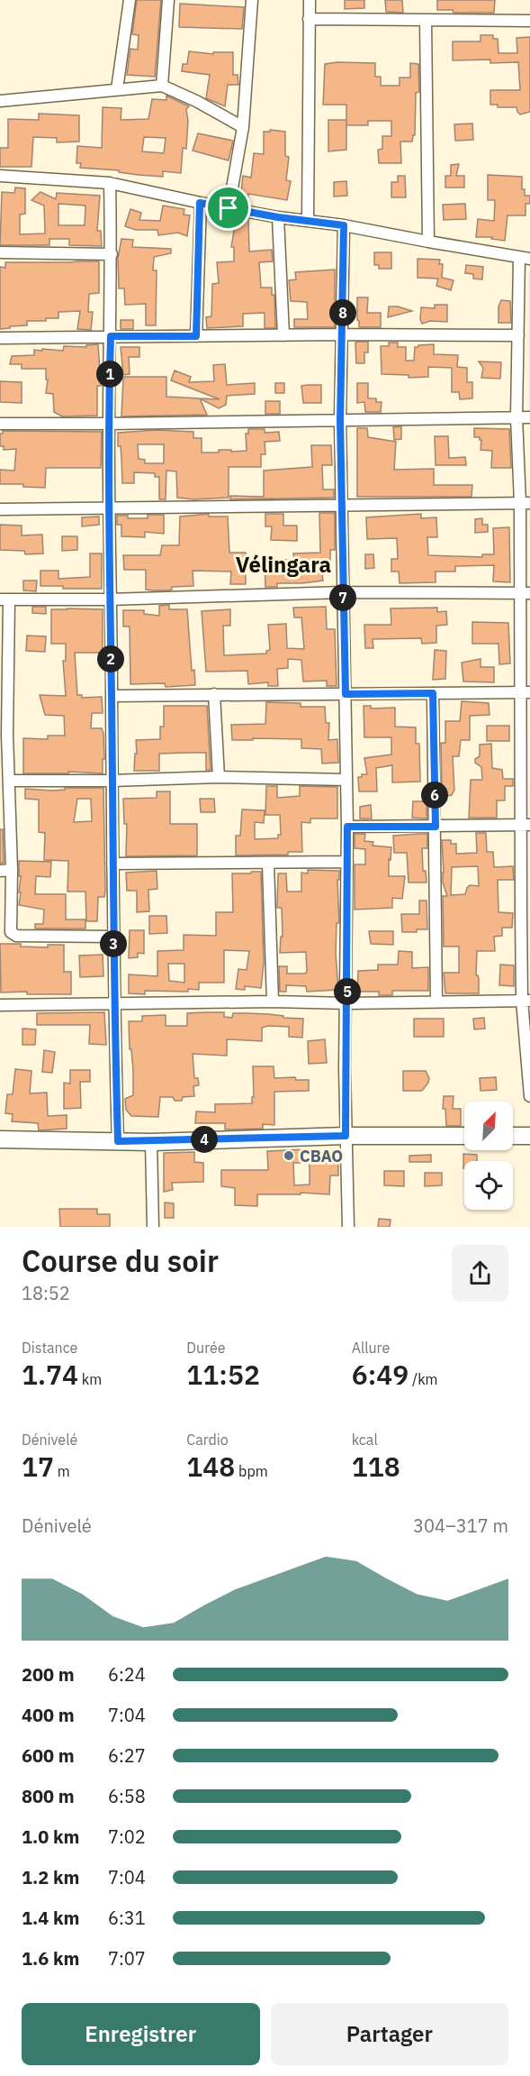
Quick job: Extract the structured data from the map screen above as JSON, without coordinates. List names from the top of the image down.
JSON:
{
  "districts": ["Vélingara"],
  "places": ["CBAO"],
  "north": "top right",
  "page": {
    "pins": [
      "8",
      "1",
      "7",
      "2",
      "6",
      "3",
      "5",
      "4"
    ],
    "heading": ["Course du soir", "18:52"],
    "stats": [
      ["Distance", "1.74 km"],
      ["Durée", "11:52"],
      ["Allure", "6:49 /km"],
      ["Dénivelé", "17 m"],
      ["Cardio", "148 bpm"],
      ["kcal", "118"]
    ],
    "chart": ["Dénivelé", "304–317 m"],
    "list": [
      {
        "name": "200 m",
        "note": "6:24"
      },
      {
        "name": "400 m",
        "note": "7:04"
      },
      {
        "name": "600 m",
        "note": "6:27"
      },
      {
        "name": "800 m",
        "note": "6:58"
      },
      {
        "name": "1.0 km",
        "note": "7:02"
      },
      {
        "name": "1.2 km",
        "note": "7:04"
      },
      {
        "name": "1.4 km",
        "note": "6:31"
      },
      {
        "name": "1.6 km",
        "note": "7:07"
      }
    ],
    "buttons": ["Enregistrer", "Partager"]
  }
}
